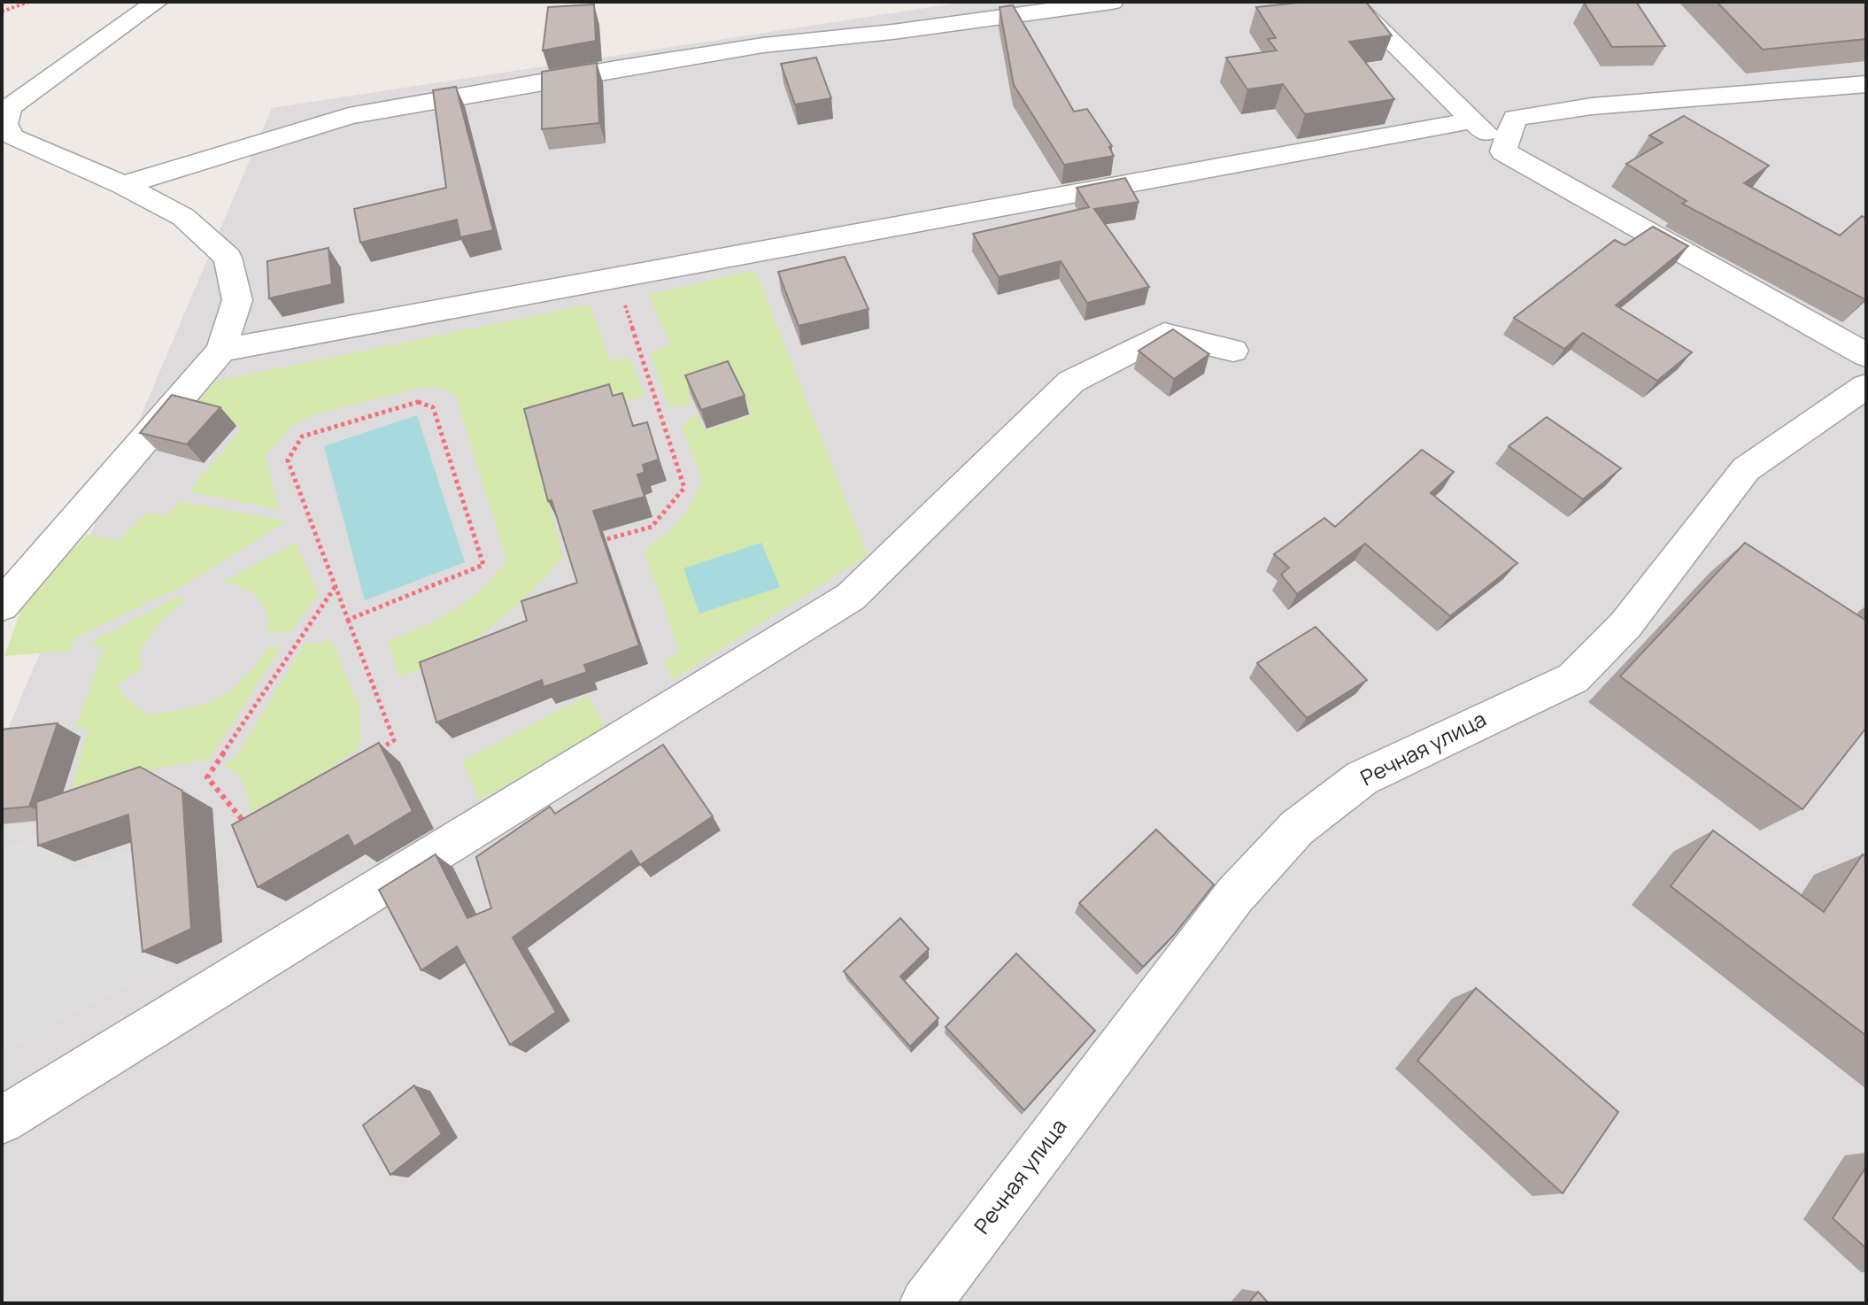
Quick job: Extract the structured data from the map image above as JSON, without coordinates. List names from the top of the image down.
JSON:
{
  "streets": {
    "street": ["Речная улица"]
  }
}
